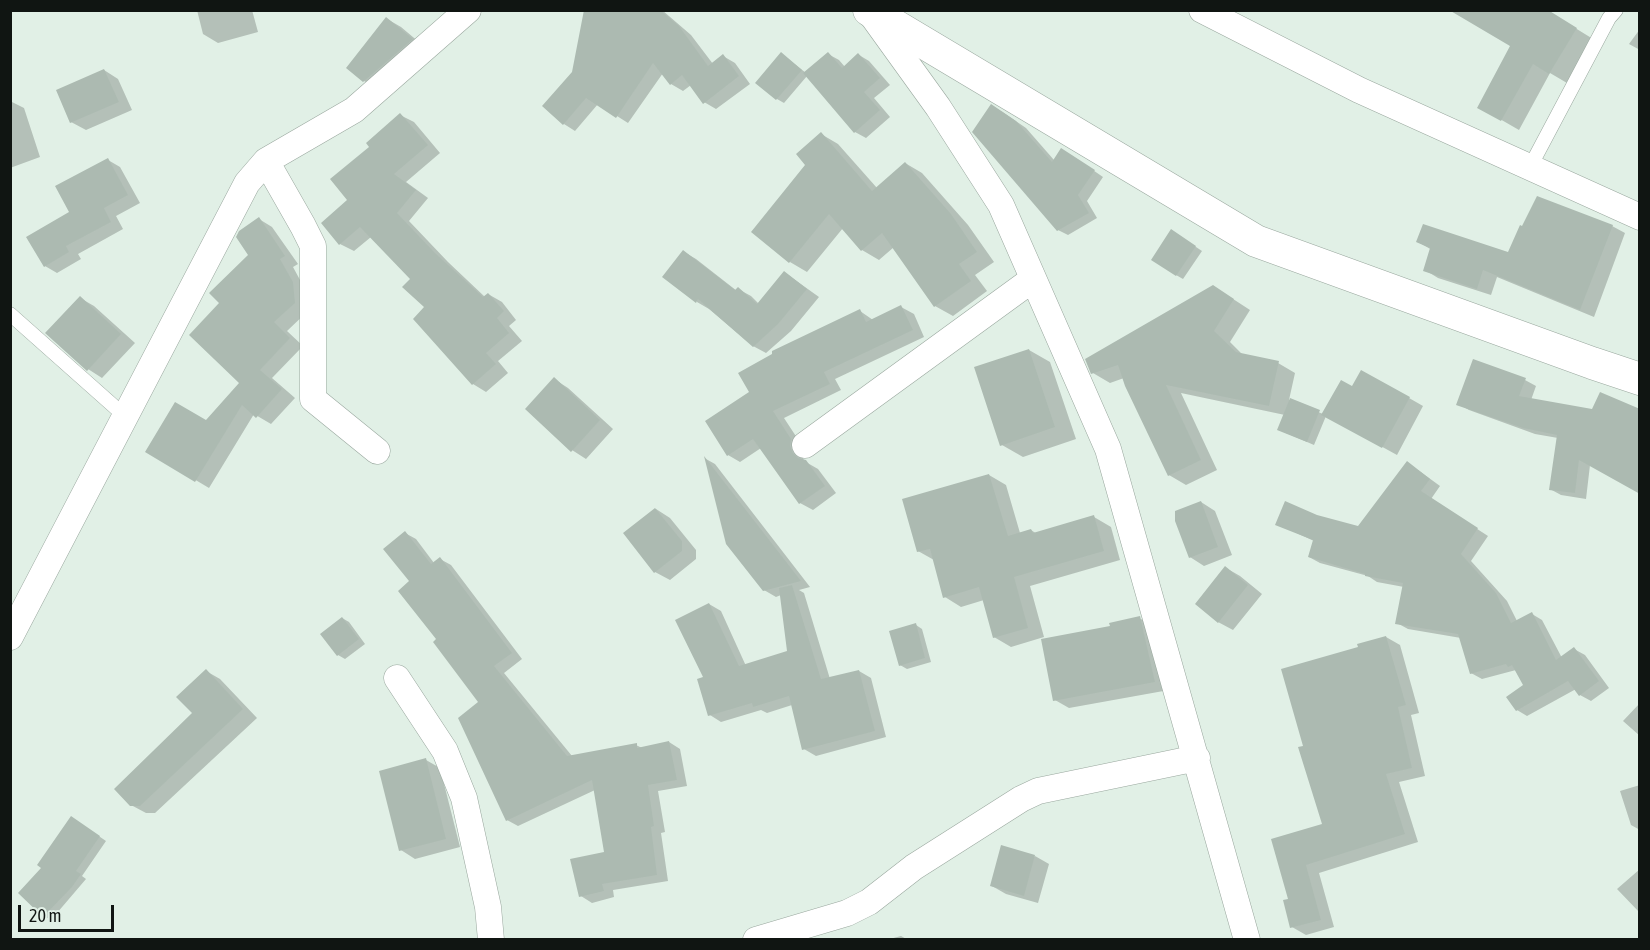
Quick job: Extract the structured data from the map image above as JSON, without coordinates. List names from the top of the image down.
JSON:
{
  "scale_bar": "20 m"
}
